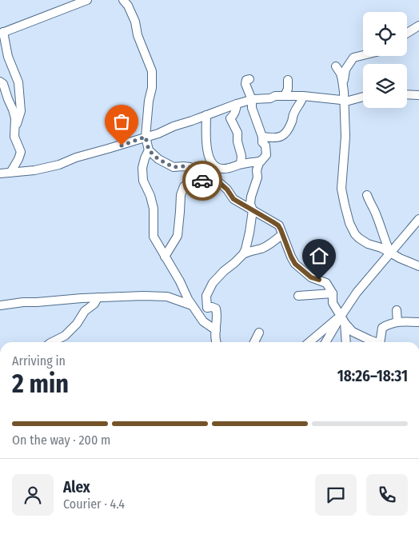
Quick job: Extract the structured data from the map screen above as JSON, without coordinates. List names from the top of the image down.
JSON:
{
  "page": {
    "heading": ["2 min", "Arriving in", "18:26–18:31"],
    "panel": ["Alex", "Courier · 4.4"],
    "bar": "On the way · 200 m"
  }
}
